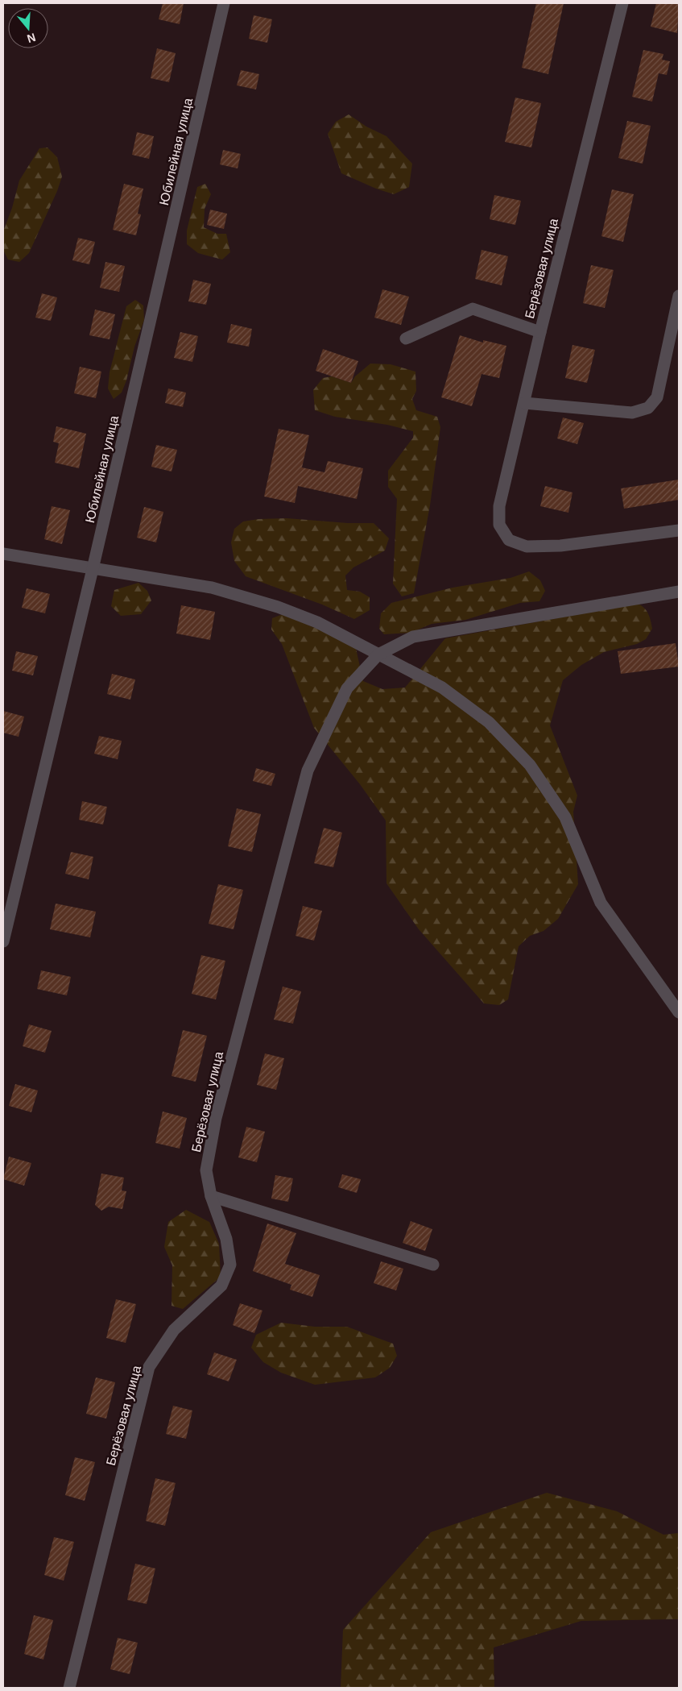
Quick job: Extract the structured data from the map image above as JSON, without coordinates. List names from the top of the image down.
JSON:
{
  "streets": {
    "street": ["Юбилейная улица", "Берёзовая улица"]
  },
  "north": "bottom"
}
